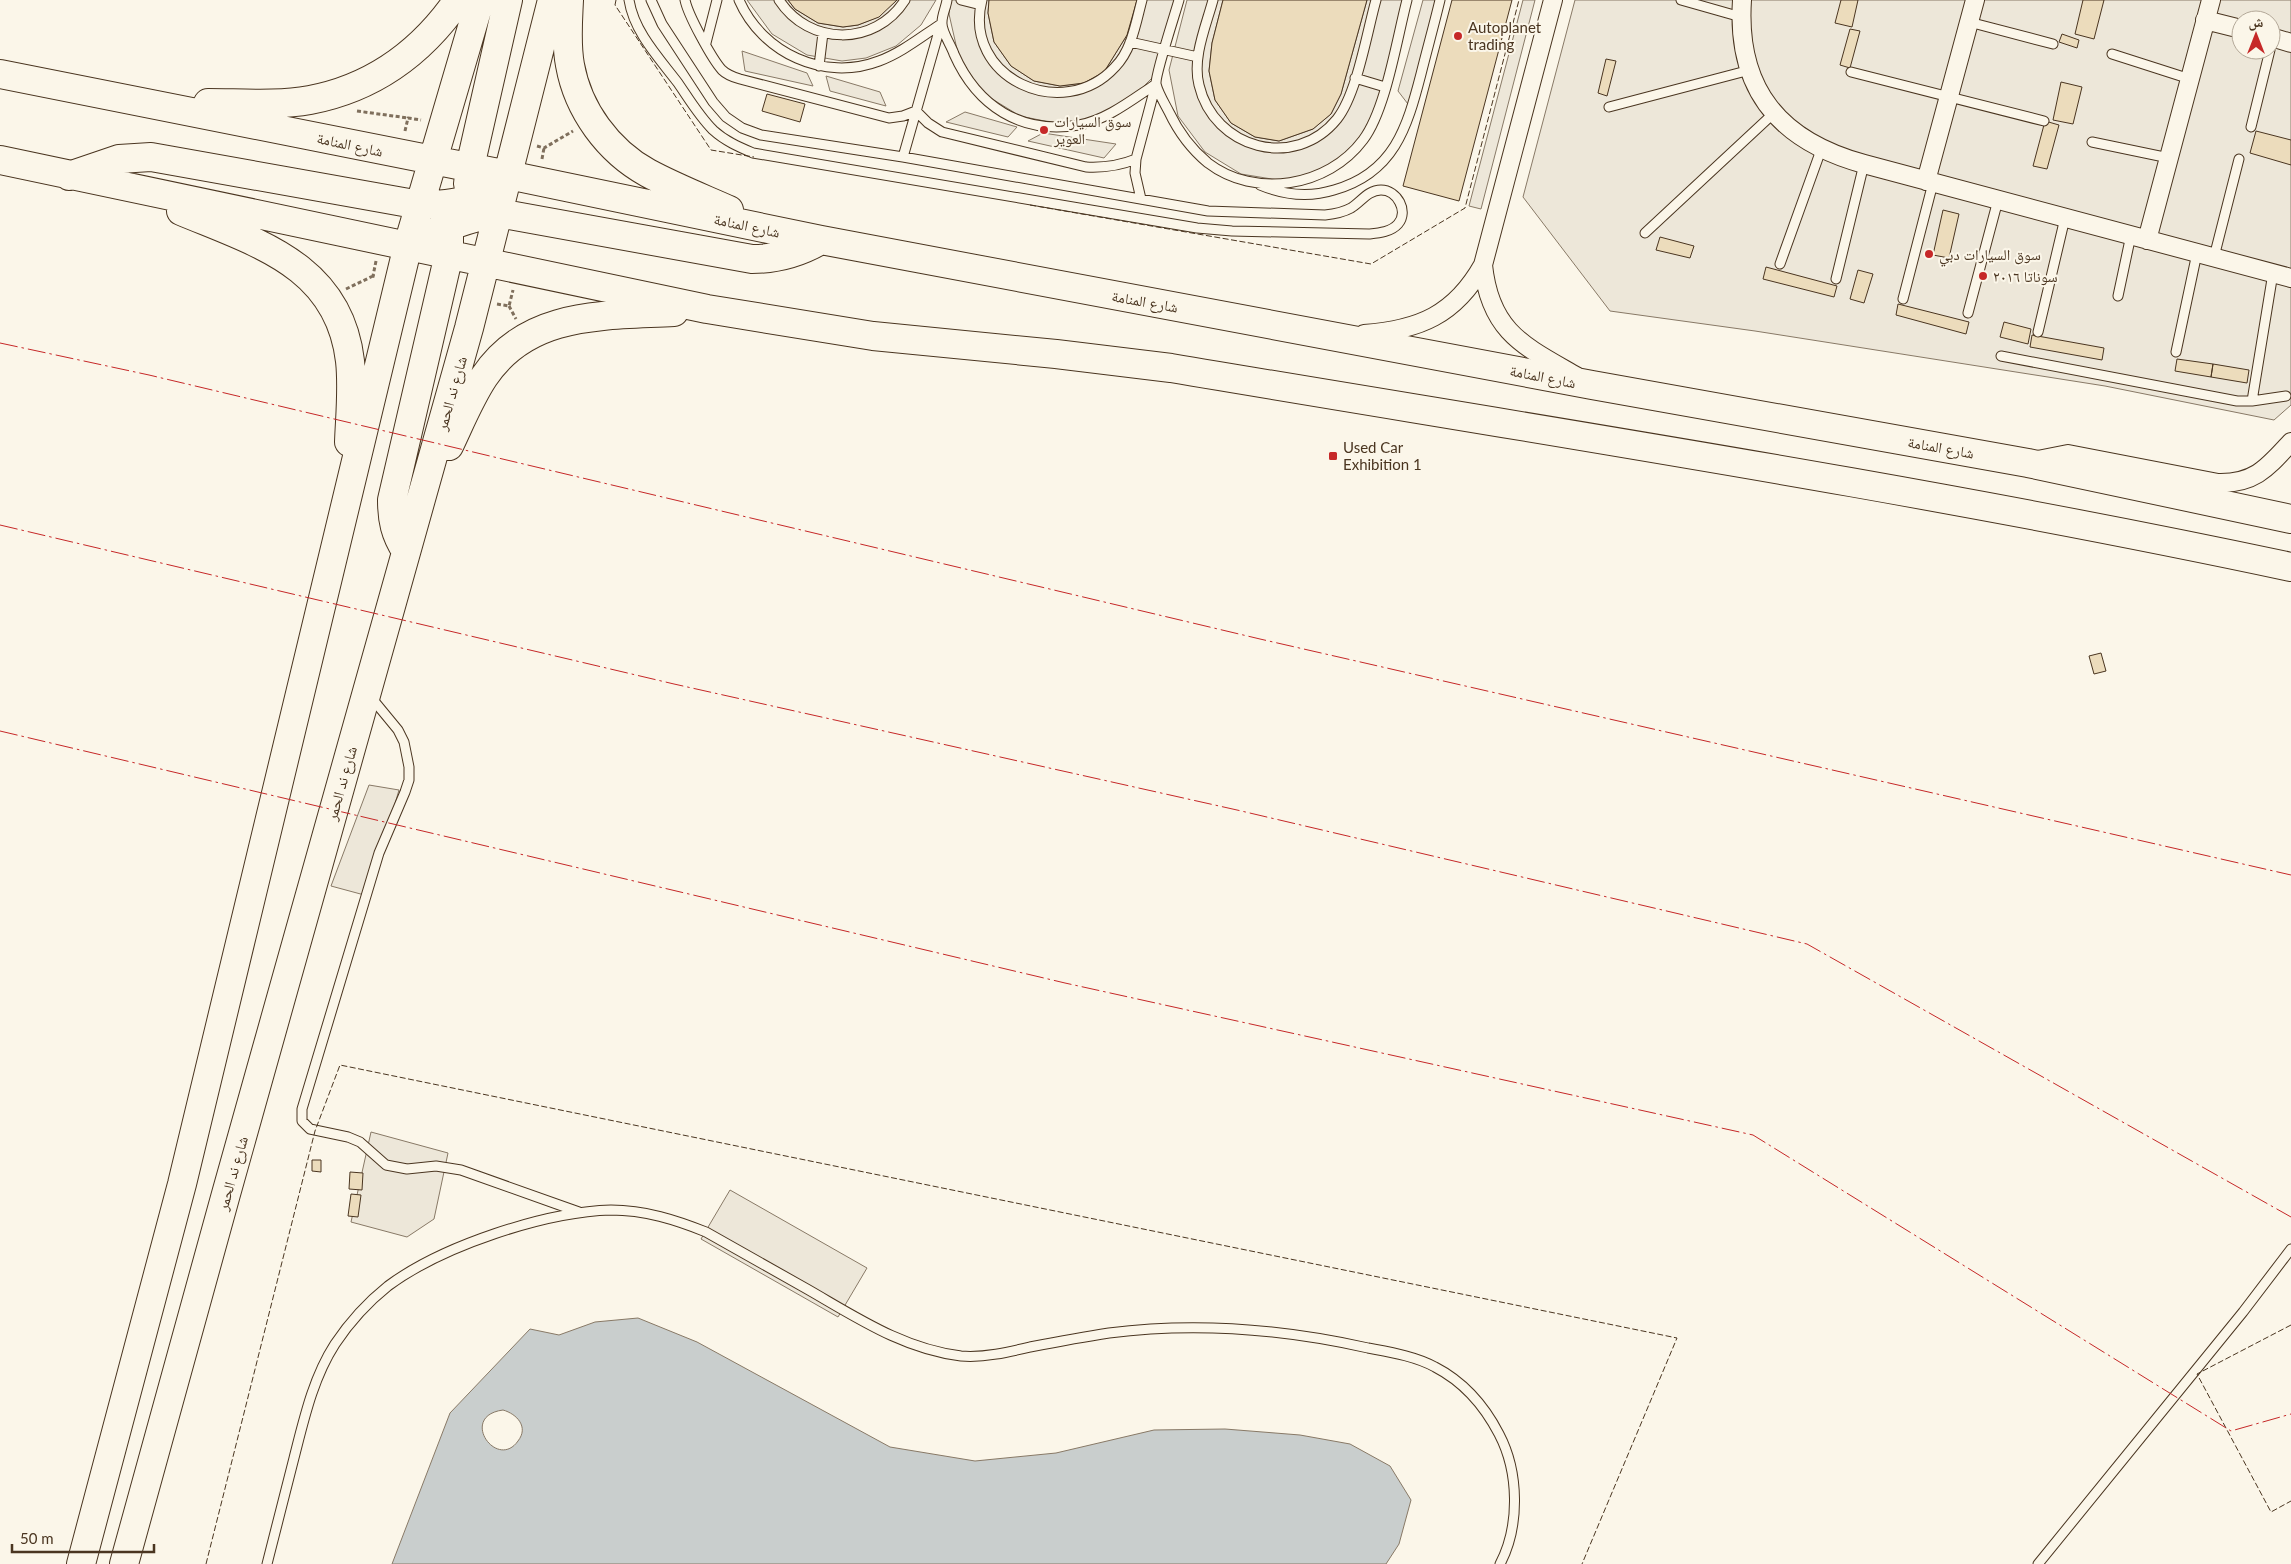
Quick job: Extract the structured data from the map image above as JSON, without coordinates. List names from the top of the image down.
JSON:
{
  "streets": {
    "main road": ["شارع المنامة", "شارع ند الحمر"]
  },
  "crossings": [
    ["شارع المنامة", "شارع ند الحمر"]
  ],
  "places": {
    "other": [
      "Autoplanet trading",
      "سوق السيارات العوير",
      "سوق السيارات دبي",
      "سوناتا ٢٠١٦"
    ],
    "transit": ["Used Car Exhibition 1"]
  },
  "scale_bar": "50 m",
  "north": "top"
}
